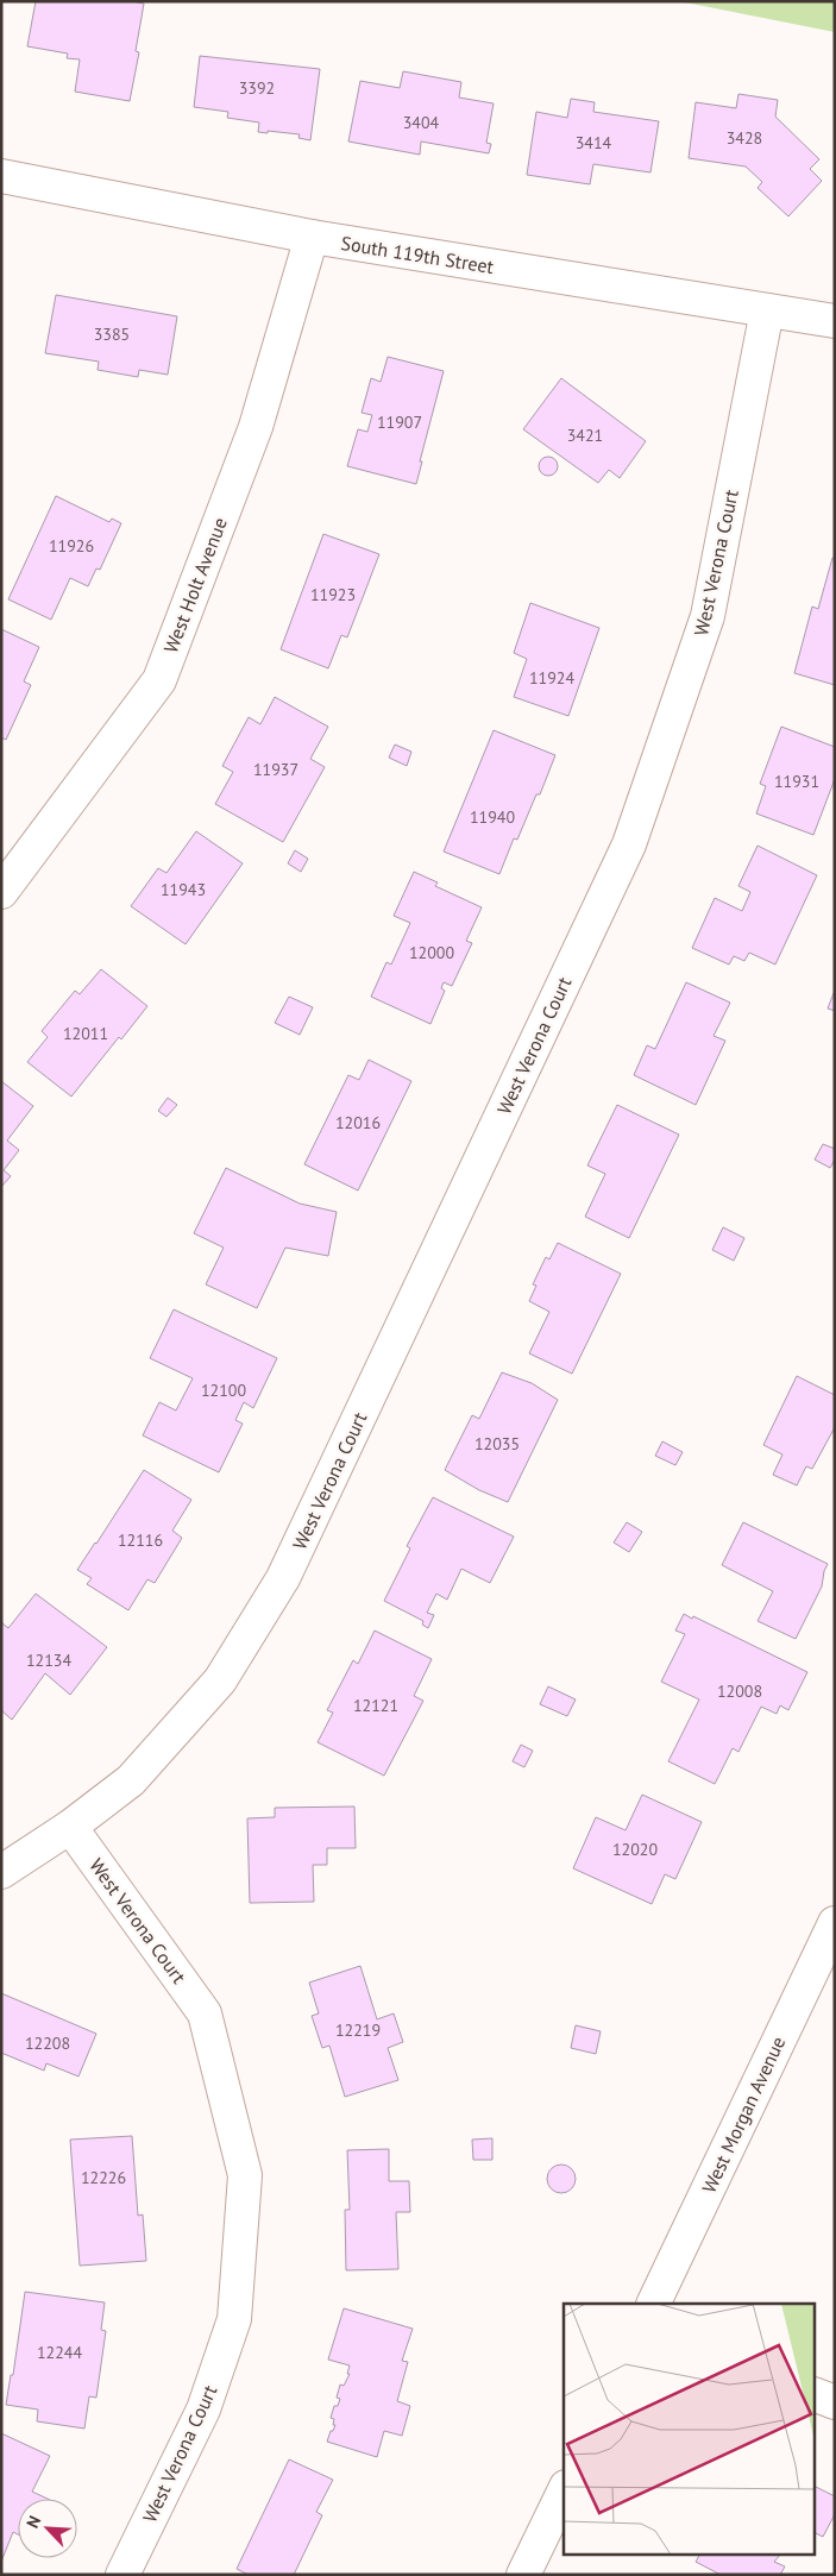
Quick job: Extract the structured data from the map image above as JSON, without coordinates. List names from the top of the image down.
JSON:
{
  "streets": {
    "street": [
      "South 119th Street",
      "West Verona Court",
      "West Holt Avenue",
      "West Morgan Avenue"
    ]
  },
  "crossings": [
    ["South 119th Street", "West Verona Court"],
    ["South 119th Street", "West Holt Avenue"]
  ],
  "house_numbers": [
    "3392",
    "3404",
    "3428",
    "3414",
    "3385",
    "11907",
    "3421",
    "11926",
    "11923",
    "11924",
    "11937",
    "11931",
    "11940",
    "11943",
    "12000",
    "12011",
    "12016",
    "12100",
    "12035",
    "12116",
    "12134",
    "12008",
    "12121",
    "12020",
    "12219",
    "12208",
    "12226",
    "12244"
  ],
  "north": "top left"
}
